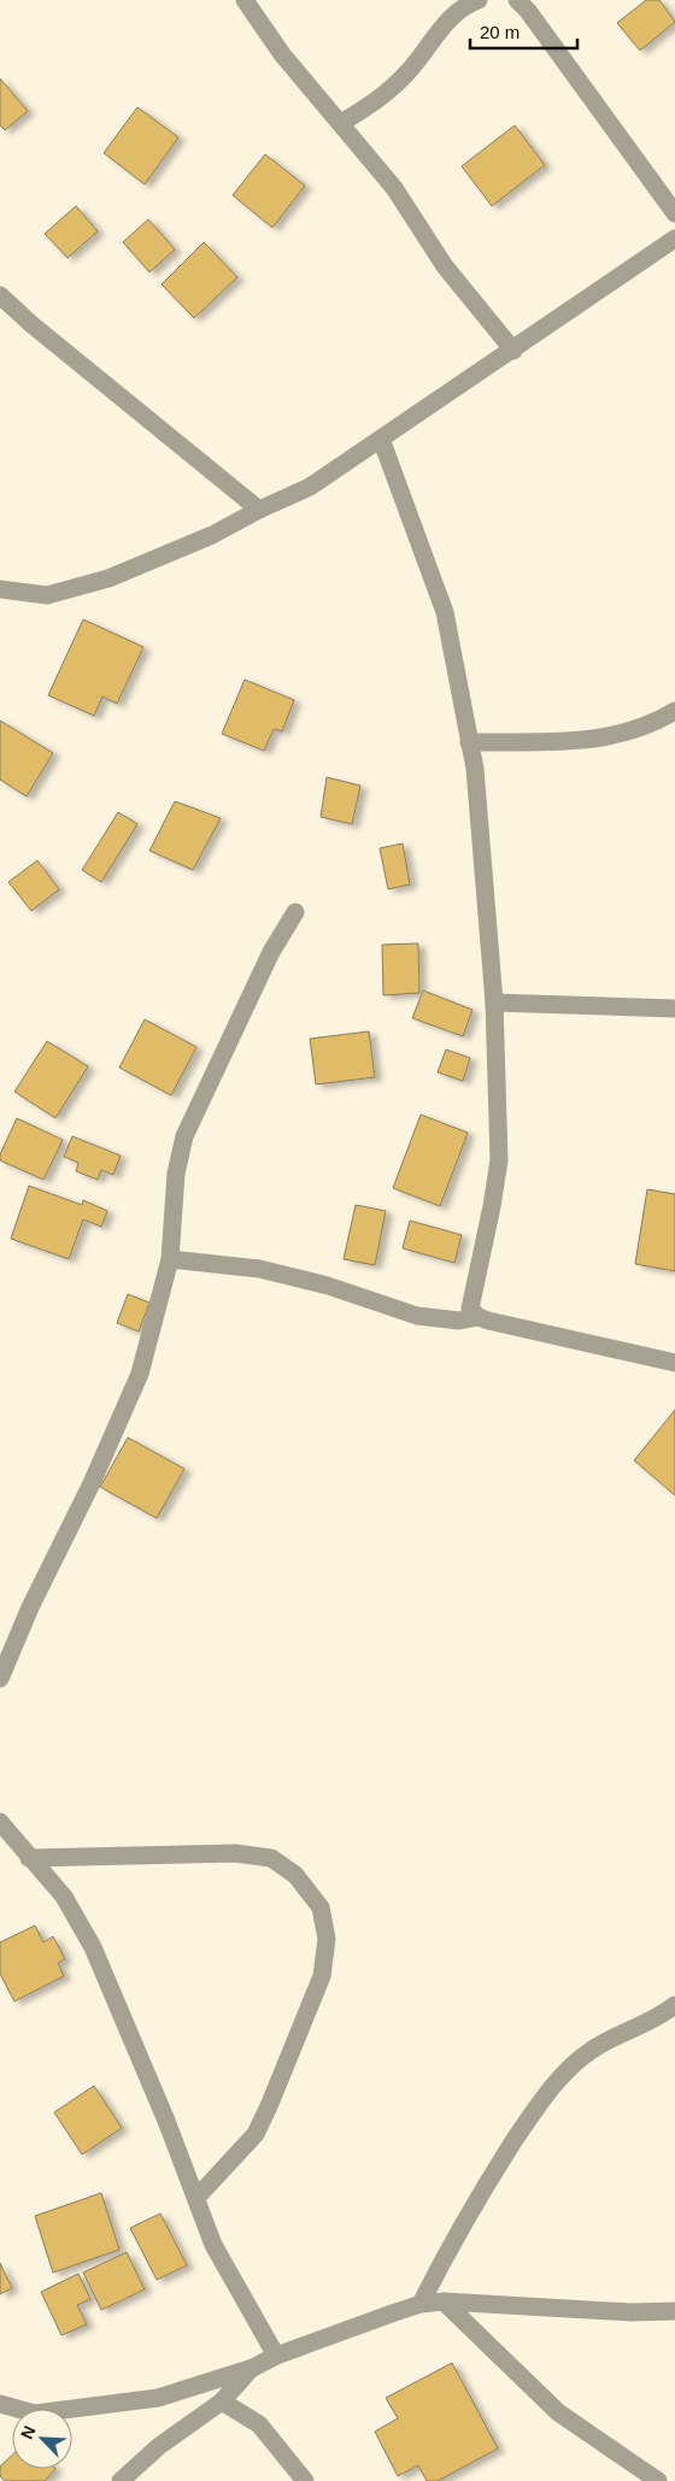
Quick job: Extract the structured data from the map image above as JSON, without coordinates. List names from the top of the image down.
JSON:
{
  "scale_bar": "20 m",
  "north": "top left"
}
